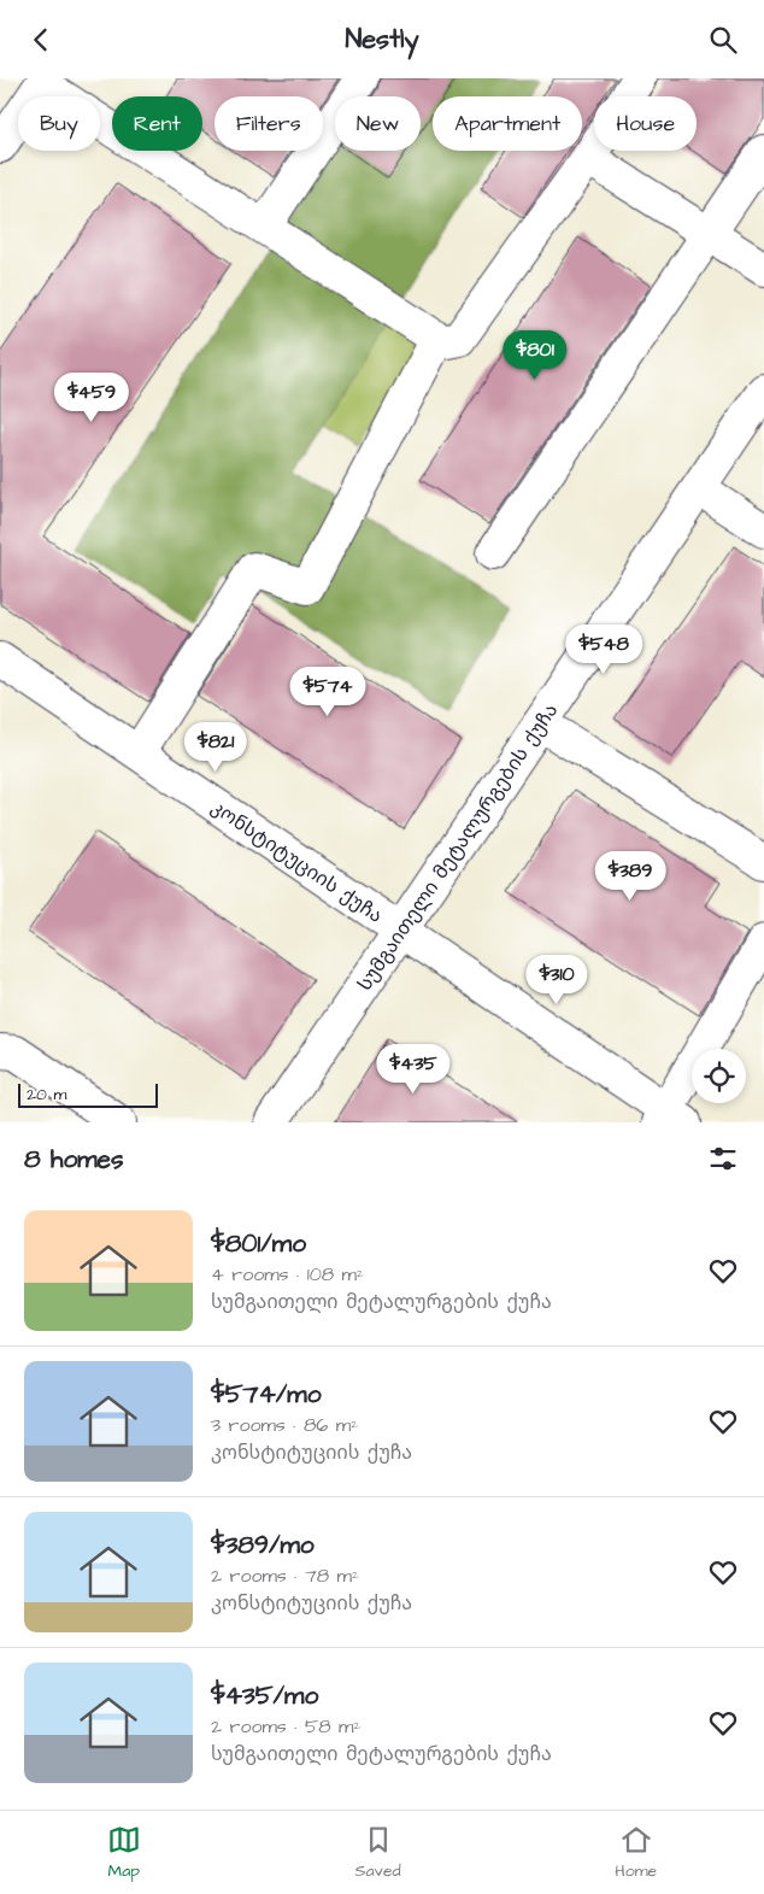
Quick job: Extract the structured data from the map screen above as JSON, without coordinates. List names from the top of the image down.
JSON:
{
  "streets": {
    "street": ["სუმგაითელი მეტალურგების ქუჩა", "კონსტიტუციის ქუჩა"]
  },
  "crossings": [
    ["სუმგაითელი მეტალურგების ქუჩა", "კონსტიტუციის ქუჩა"]
  ],
  "scale_bar": "20 m",
  "page": {
    "header": "Nestly",
    "chip": [
      "Buy",
      "Rent",
      "Filters",
      "New",
      "Apartment",
      "House"
    ],
    "price": [
      "$801",
      "$459",
      "$548",
      "$574",
      "$821",
      "$389",
      "$310",
      "$435"
    ],
    "scale": "20 m",
    "heading": "8 homes",
    "list": [
      {
        "name": "$801/mo",
        "note": "4 rooms · 108 m² · სუმგაითელი მეტალურგების ქუჩა"
      },
      {
        "name": "$574/mo",
        "note": "3 rooms · 86 m² · კონსტიტუციის ქუჩა"
      },
      {
        "name": "$389/mo",
        "note": "2 rooms · 78 m² · კონსტიტუციის ქუჩა"
      },
      {
        "name": "$435/mo",
        "note": "2 rooms · 58 m² · სუმგაითელი მეტალურგების ქუჩა"
      }
    ],
    "tabs": ["Map", "Saved", "Home"]
  }
}
